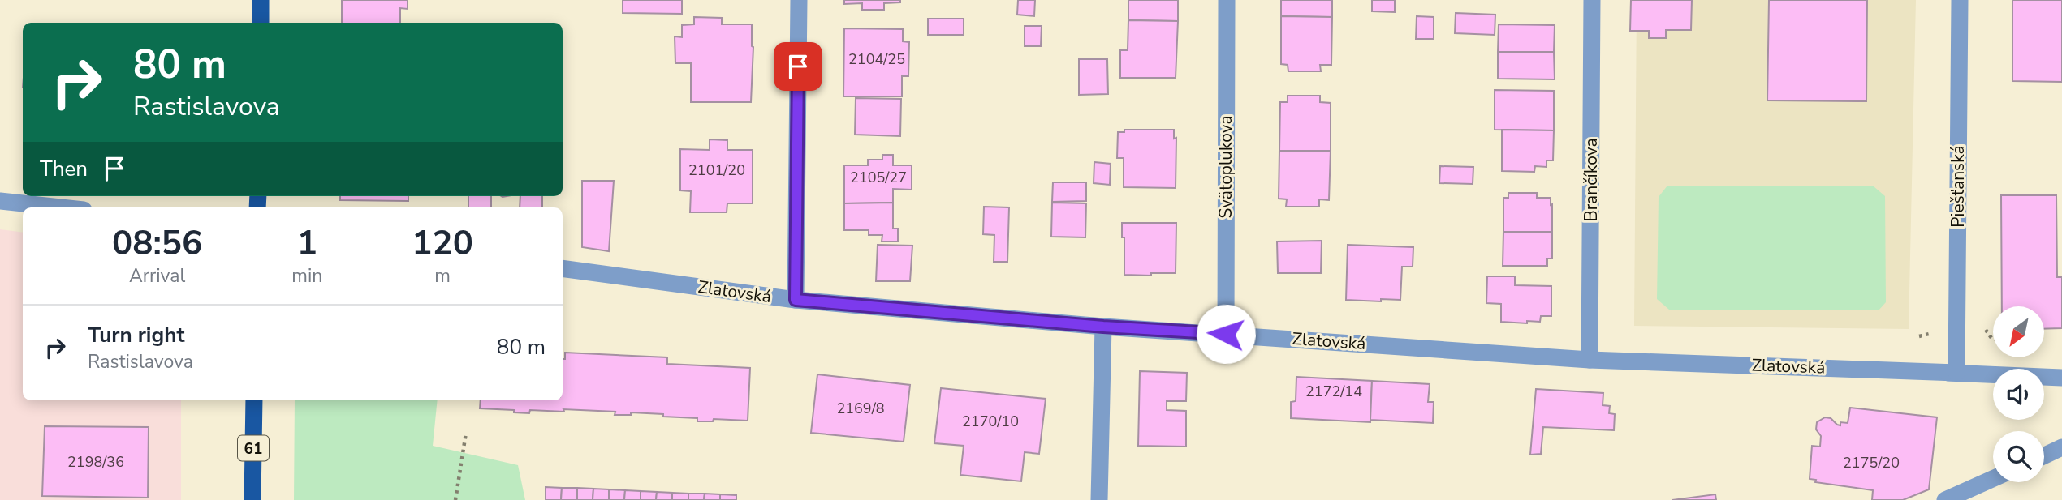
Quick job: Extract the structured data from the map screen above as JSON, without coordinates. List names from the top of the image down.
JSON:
{
  "streets": {
    "main road": ["61"],
    "street": [
      "Svätoplukova",
      "Brančíkova",
      "Piešťanská",
      "Zlatovská"
    ]
  },
  "crossings": [
    ["Svätoplukova", "Zlatovská"],
    ["Brančíkova", "Zlatovská"],
    ["Piešťanská", "Zlatovská"]
  ],
  "house_numbers": [
    "2104/25",
    "2101/20",
    "2105/27",
    "2172/14",
    "2169/8",
    "2170/10",
    "2198/36",
    "2175/20"
  ],
  "north": "bottom left",
  "page": {
    "turn": ["80 m", "Rastislavova"],
    "then": "Then",
    "eta": [
      "08:56",
      "Arrival",
      "1",
      "min",
      "120",
      "m"
    ],
    "list": [
      {
        "name": "Turn right",
        "note": "Rastislavova",
        "value": "80 m"
      }
    ]
  }
}
